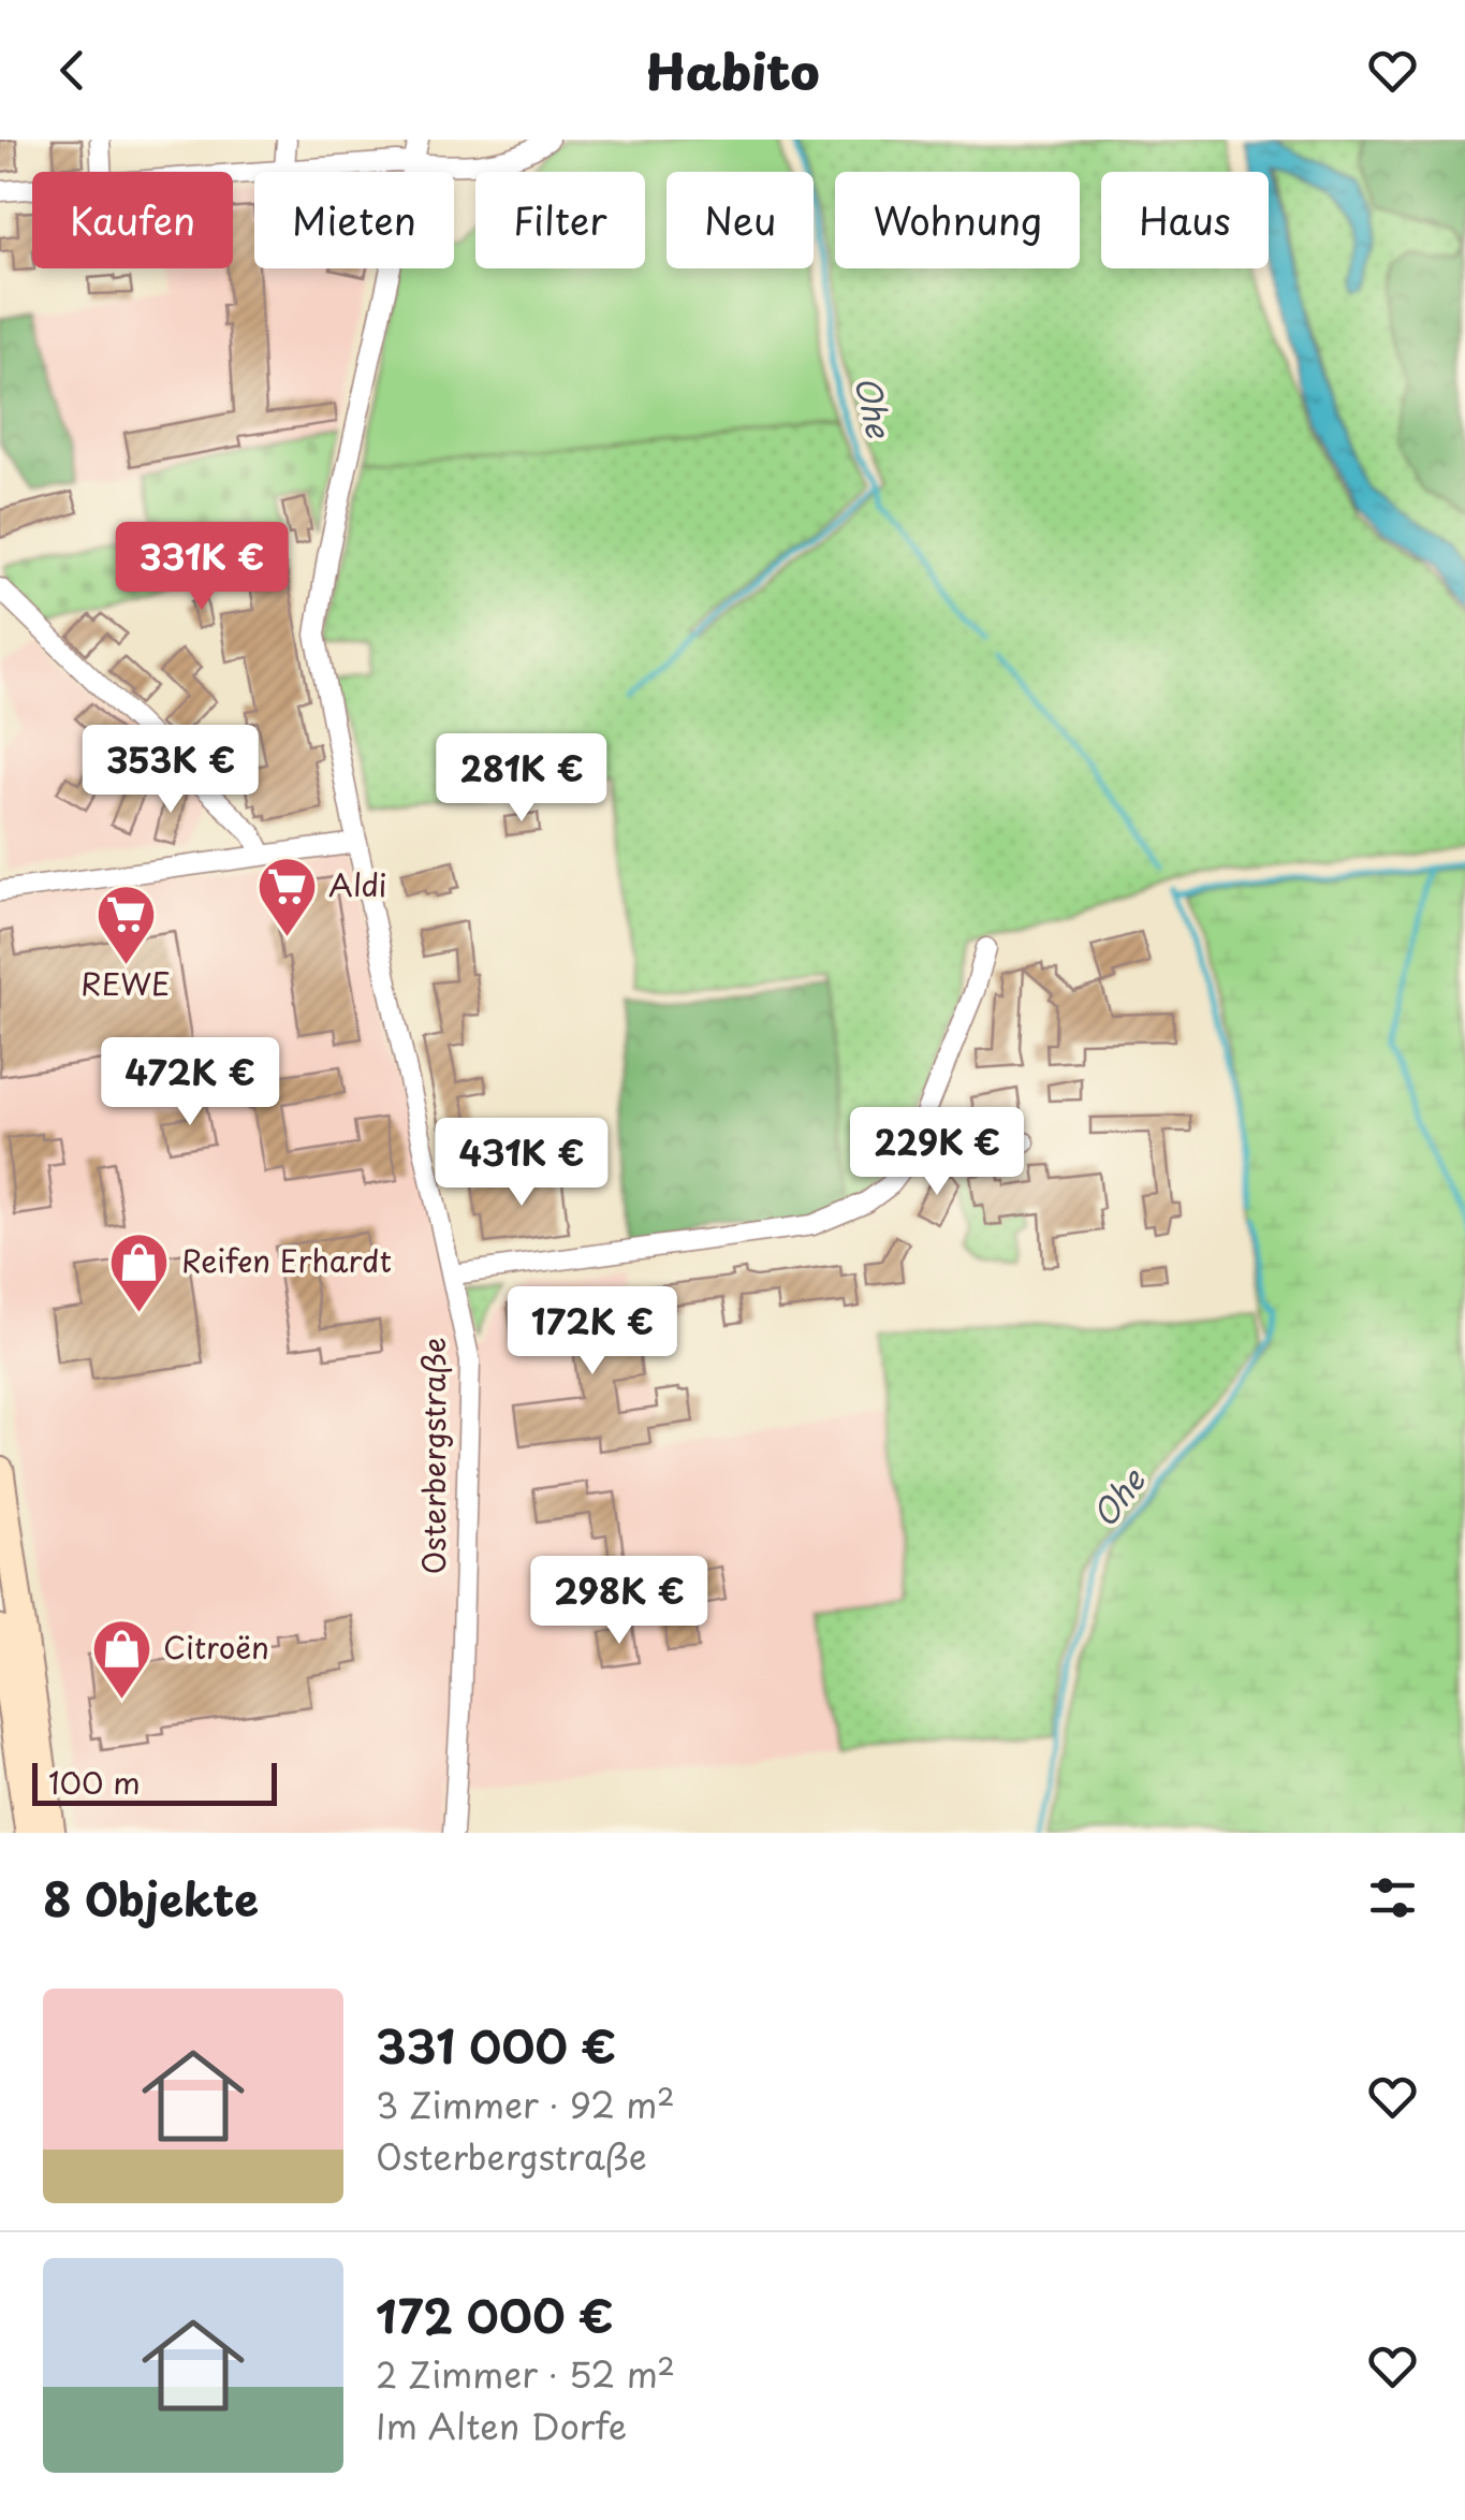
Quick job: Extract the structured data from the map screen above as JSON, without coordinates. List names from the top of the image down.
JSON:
{
  "streets": {
    "street": ["Osterbergstraße"]
  },
  "water": ["Ohe"],
  "places": {
    "supermarket": ["Aldi", "REWE"],
    "shop": ["Reifen Erhardt", "Citroën"]
  },
  "scale_bar": "100 m",
  "page": {
    "header": "Habito",
    "chip": [
      "Kaufen",
      "Mieten",
      "Filter",
      "Neu",
      "Wohnung",
      "Haus"
    ],
    "price": [
      "331K €",
      "353K €",
      "281K €",
      "472K €",
      "229K €",
      "431K €",
      "172K €",
      "298K €"
    ],
    "scale": "100 m",
    "heading": "8 Objekte",
    "list": [
      {
        "name": "331 000 €",
        "note": "3 Zimmer · 92 m² · Osterbergstraße"
      },
      {
        "name": "172 000 €",
        "note": "2 Zimmer · 52 m² · Im Alten Dorfe"
      }
    ]
  }
}
